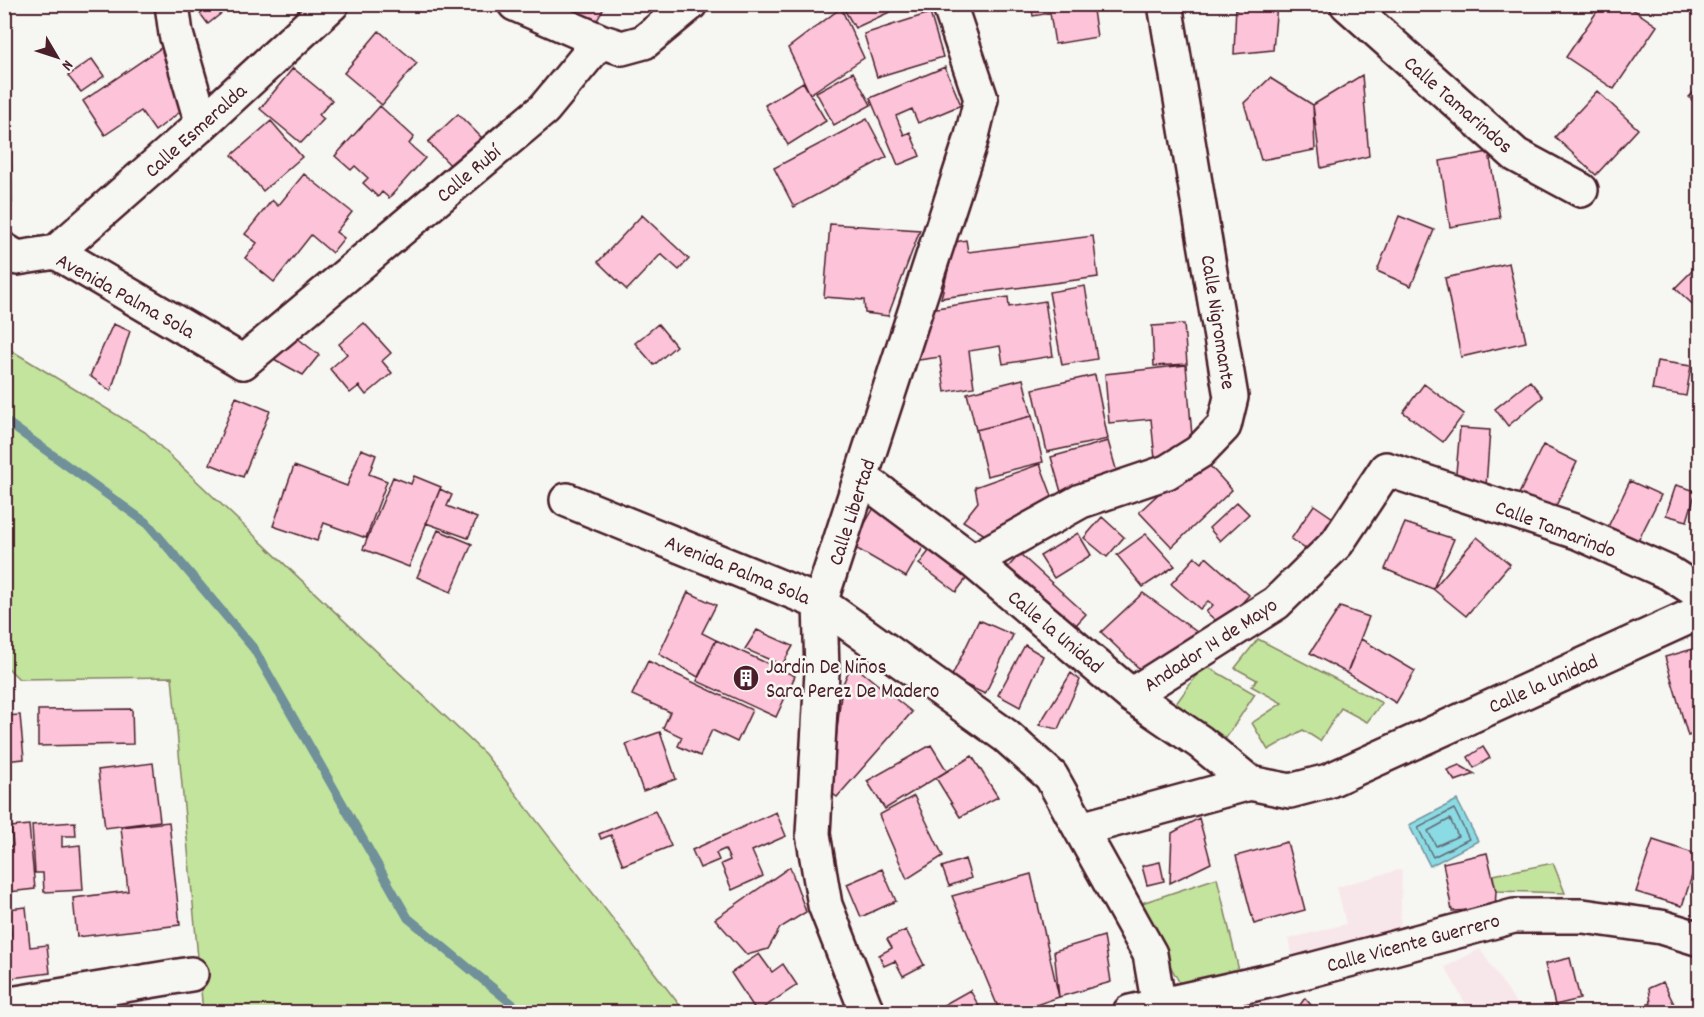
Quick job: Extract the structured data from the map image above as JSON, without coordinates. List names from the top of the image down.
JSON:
{
  "streets": {
    "street": [
      "Calle Tamarindos",
      "Calle Esmeralda",
      "Calle Rubí",
      "Avenida Palma Sola",
      "Calle Nigromante",
      "Calle Libertad",
      "Calle Tamarindo",
      "Calle la Unidad",
      "Andador 14 de Mayo",
      "Calle Vicente Guerrero"
    ]
  },
  "crossings": [
    ["Calle Esmeralda", "Avenida Palma Sola"],
    ["Calle Rubí", "Avenida Palma Sola"],
    ["Avenida Palma Sola", "Calle Libertad"],
    ["Calle Nigromante", "Calle la Unidad"],
    ["Calle Libertad", "Calle la Unidad"],
    ["Calle Tamarindo", "Andador 14 de Mayo"],
    ["Calle la Unidad", "Andador 14 de Mayo"]
  ],
  "places": {
    "building": ["Jardin De Niños Sara Perez De Madero"]
  },
  "north": "bottom right"
}
